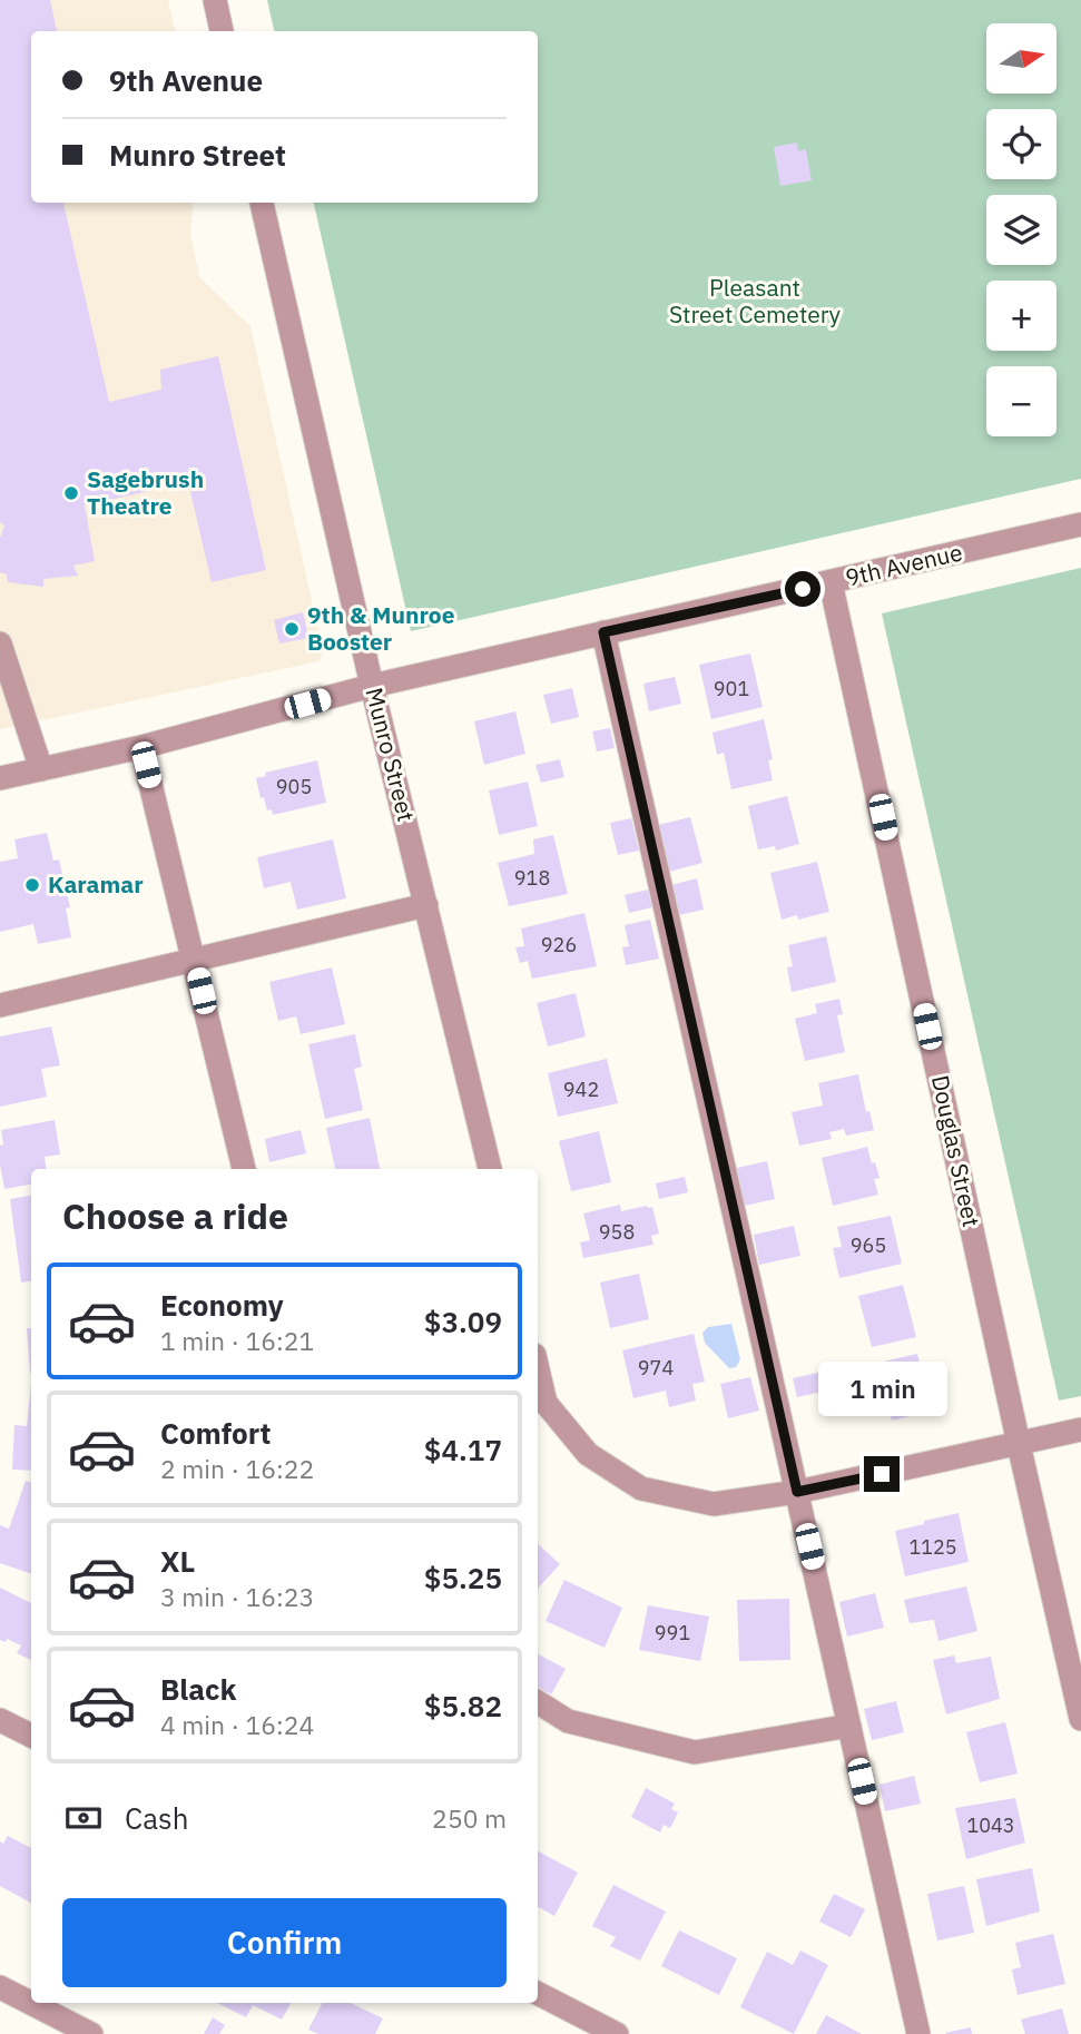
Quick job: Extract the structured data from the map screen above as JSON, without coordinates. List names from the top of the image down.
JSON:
{
  "streets": {
    "street": ["9th Avenue", "Munro Street", "Douglas Street"]
  },
  "crossings": [
    ["9th Avenue", "Munro Street"],
    ["9th Avenue", "Douglas Street"]
  ],
  "parks": ["Pleasant Street Cemetery"],
  "places": ["Sagebrush Theatre", "9th & Munroe Booster", "Karamar"],
  "house_numbers": [
    "901",
    "905",
    "918",
    "926",
    "942",
    "958",
    "965",
    "974",
    "1125",
    "991",
    "1043"
  ],
  "north": "right",
  "page": {
    "map_buttons": ["+", "−"],
    "banner": ["9th Avenue", "Munro Street"],
    "heading": "Choose a ride",
    "list": [
      {
        "name": "Economy",
        "note": "1 min · 16:21",
        "value": "$3.09"
      },
      {
        "name": "Comfort",
        "note": "2 min · 16:22",
        "value": "$4.17"
      },
      {
        "name": "XL",
        "note": "3 min · 16:23",
        "value": "$5.25"
      },
      {
        "name": "Black",
        "note": "4 min · 16:24",
        "value": "$5.82"
      }
    ],
    "bubble": "1 min",
    "pay": ["Cash", "250 m"],
    "buttons": "Confirm"
  }
}
